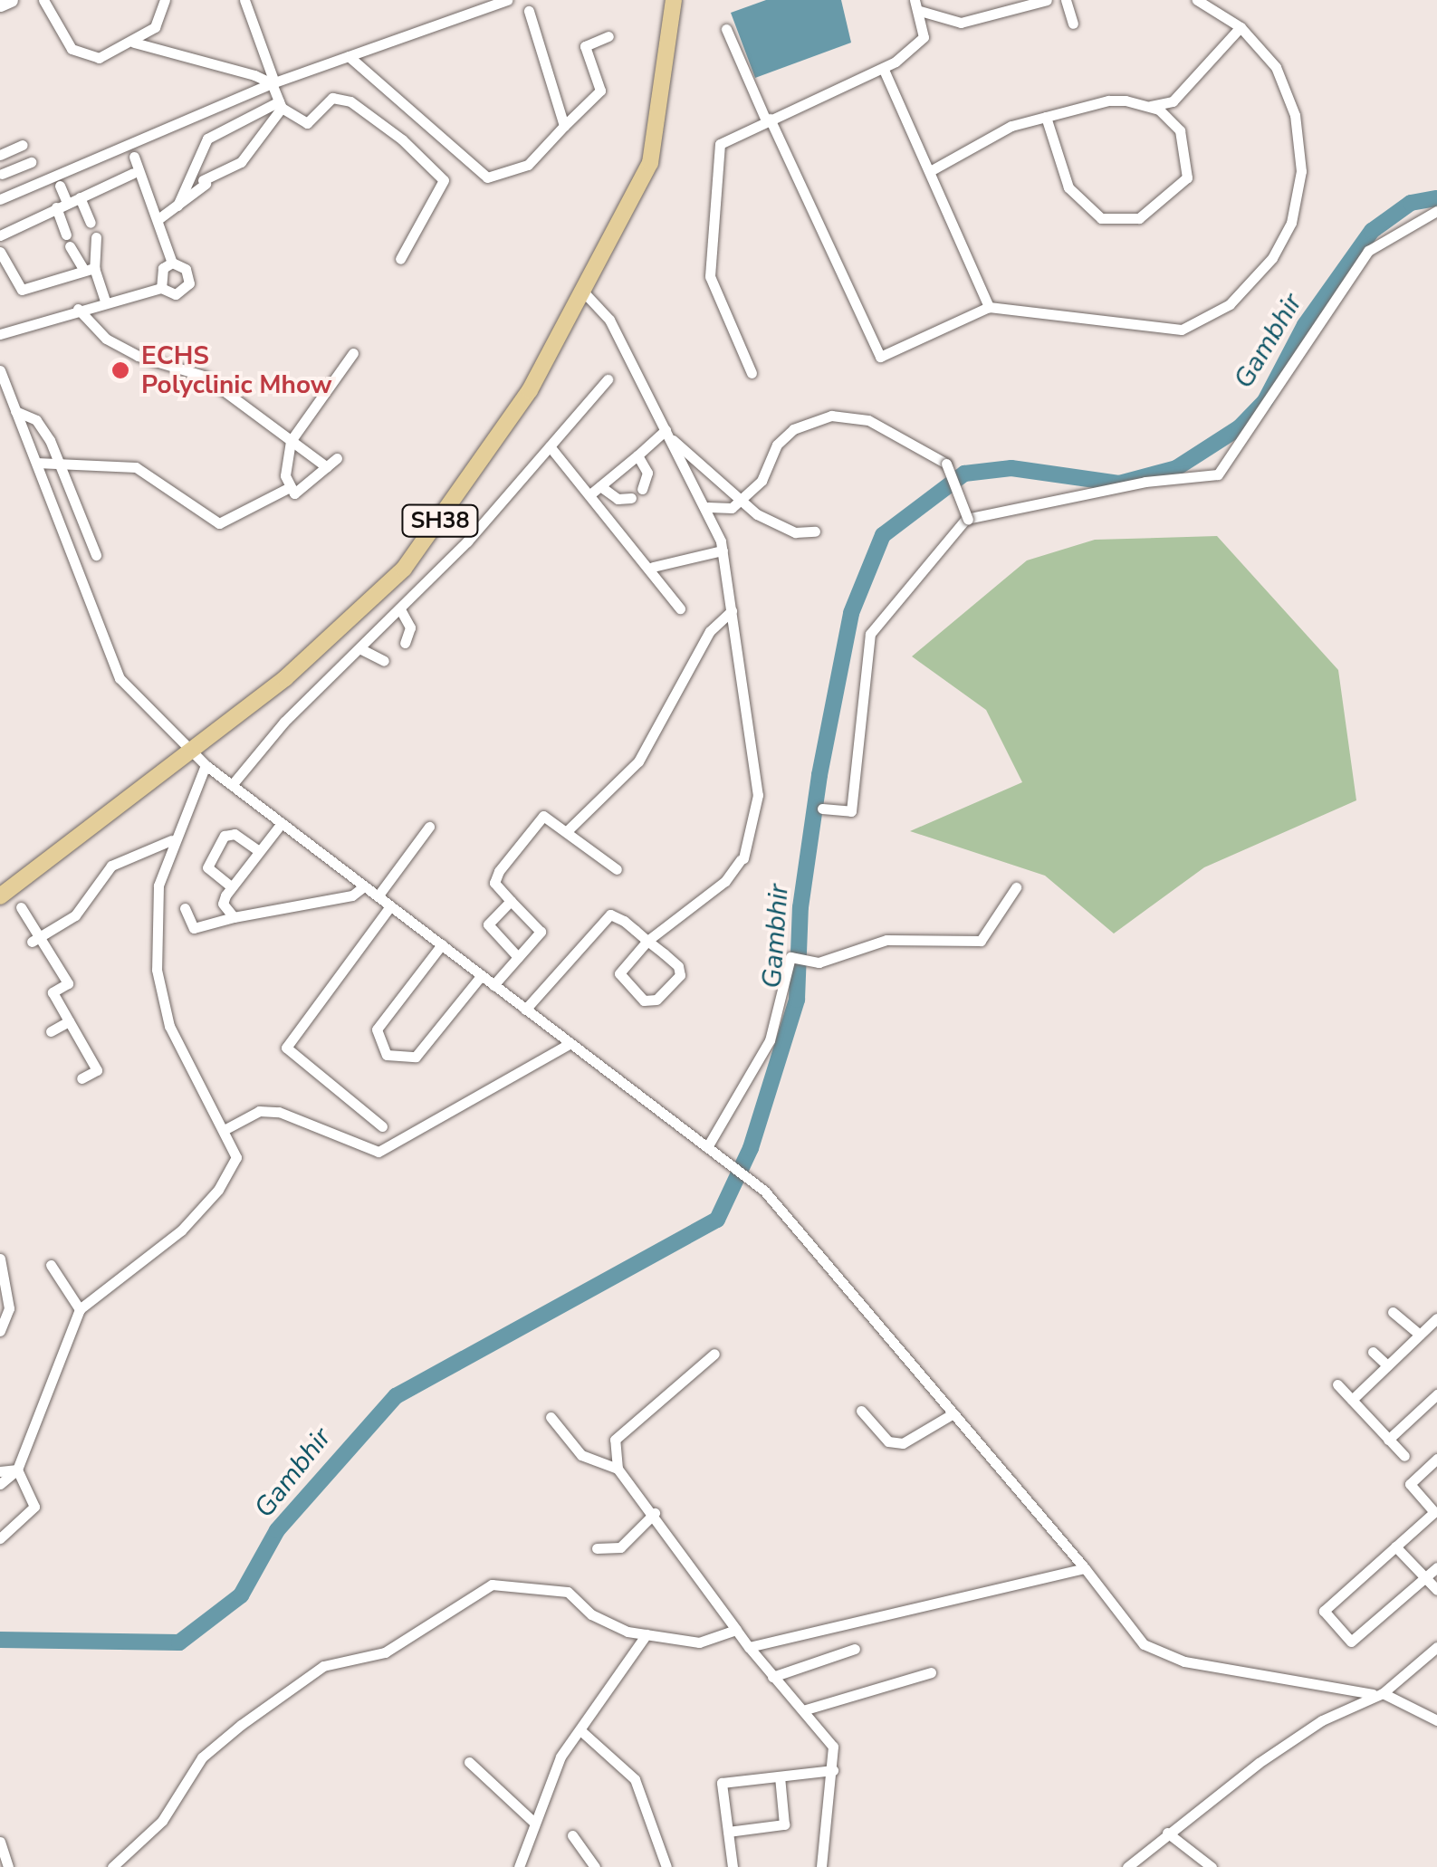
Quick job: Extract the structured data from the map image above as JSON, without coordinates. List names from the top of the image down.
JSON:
{
  "streets": {
    "main road": ["SH38"]
  },
  "water": ["Gambhir"],
  "places": ["ECHS Polyclinic Mhow"]
}
